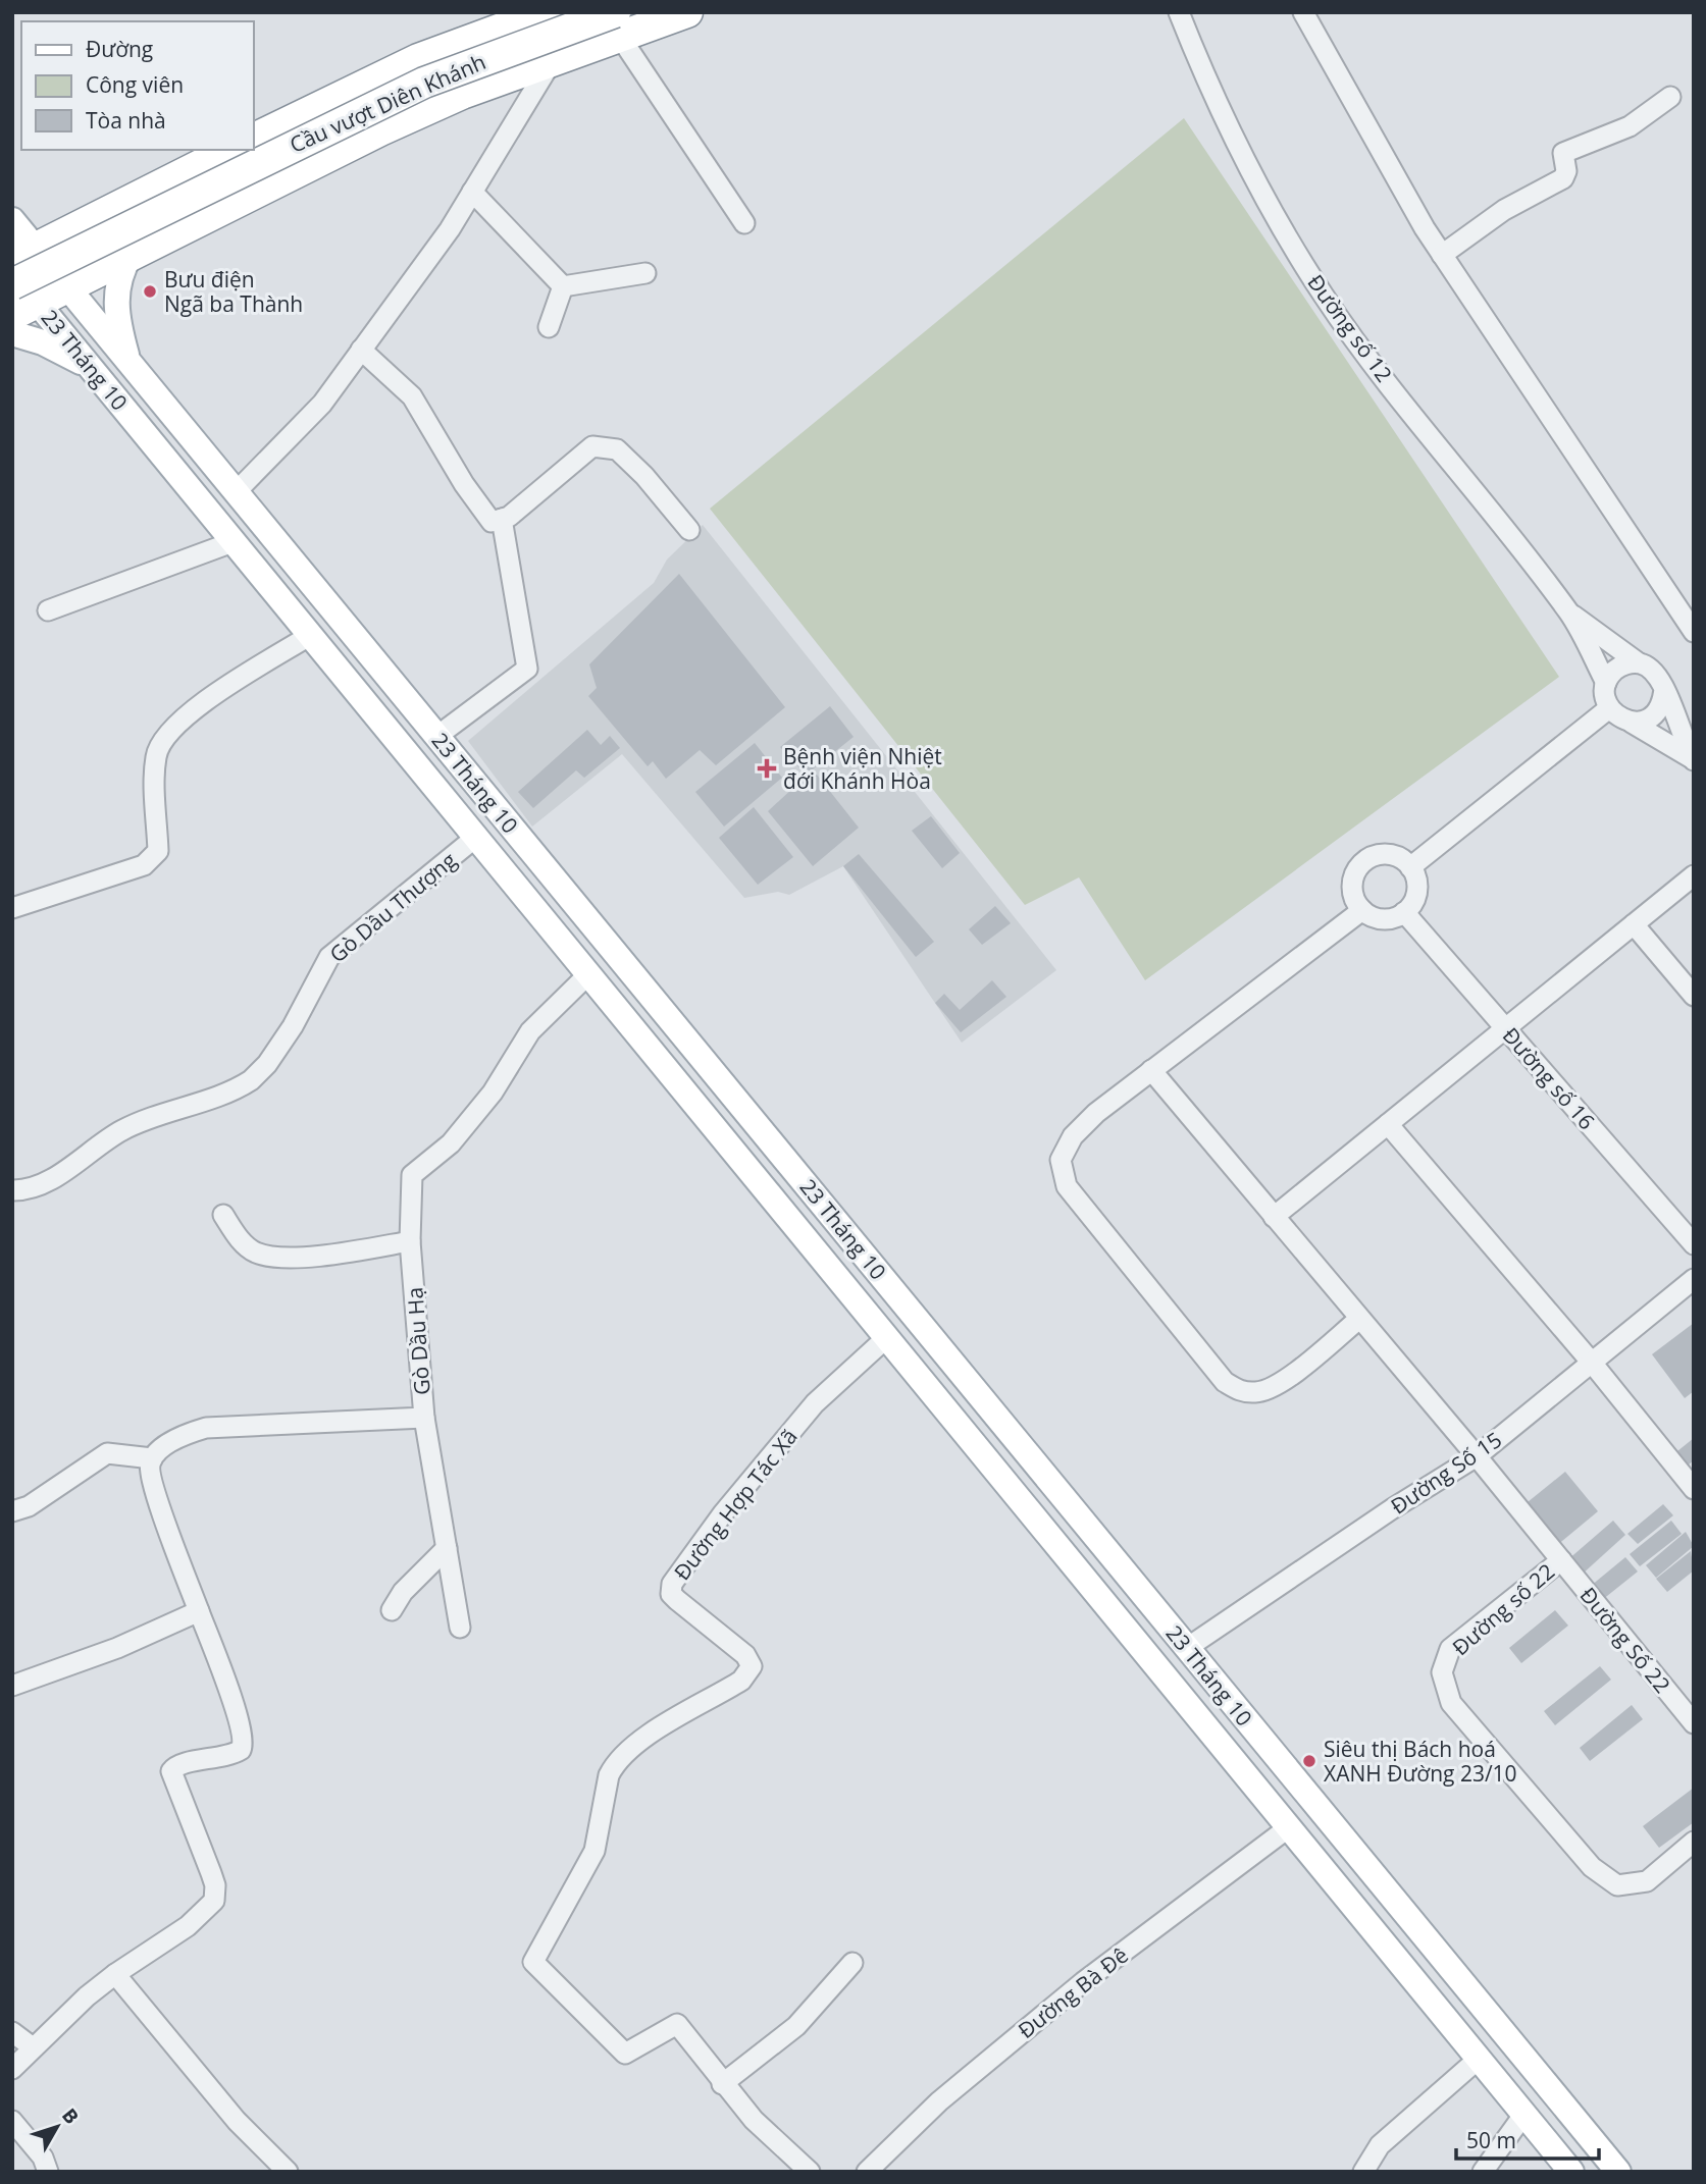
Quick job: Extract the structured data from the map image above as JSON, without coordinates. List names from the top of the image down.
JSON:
{
  "streets": {
    "highway": ["Cầu vượt Diên Khánh"],
    "main road": ["23 Tháng 10"],
    "street": [
      "Đường số 12",
      "Gò Dầu Thượng",
      "Đường số 16",
      "Gò Dầu Hạ",
      "Đường Số 15",
      "Đường Hợp Tác Xã",
      "Đường số 22",
      "Đường Số 22",
      "Đường Bà Đê"
    ]
  },
  "crossings": [
    ["23 Tháng 10", "Gò Dầu Thượng"],
    ["23 Tháng 10", "Gò Dầu Hạ"],
    ["23 Tháng 10", "Đường Số 15"],
    ["23 Tháng 10", "Đường Hợp Tác Xã"],
    ["23 Tháng 10", "Đường Bà Đê"],
    ["Đường Số 15", "Đường Số 22"],
    ["Đường số 22", "Đường Số 22"]
  ],
  "places": {
    "other": ["Bưu điện Ngã ba Thành", "Siêu thị Bách hoá XANH Đường 23/10"],
    "health": ["Bệnh viện Nhiệt đới Khánh Hòa"]
  },
  "legend": ["Đường", "Công viên", "Tòa nhà"],
  "scale_bar": "50 m",
  "north": "top right"
}
